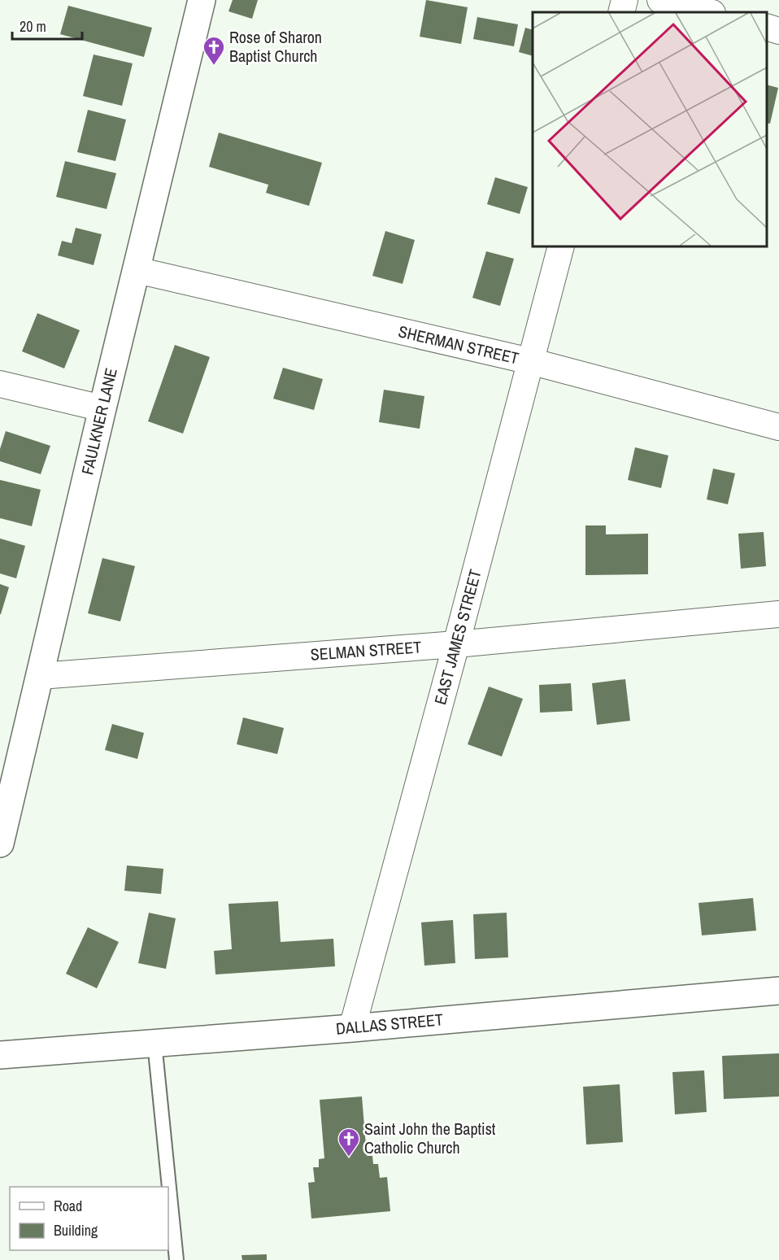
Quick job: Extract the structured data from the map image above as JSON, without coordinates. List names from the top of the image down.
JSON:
{
  "streets": {
    "street": [
      "SHERMAN STREET",
      "FAULKNER LANE",
      "EAST JAMES STREET",
      "SELMAN STREET",
      "DALLAS STREET"
    ]
  },
  "crossings": [
    ["SHERMAN STREET", "FAULKNER LANE"],
    ["SHERMAN STREET", "EAST JAMES STREET"],
    ["FAULKNER LANE", "SELMAN STREET"],
    ["EAST JAMES STREET", "SELMAN STREET"],
    ["EAST JAMES STREET", "DALLAS STREET"]
  ],
  "places": {
    "church": ["Rose of Sharon Baptist Church", "Saint John the Baptist Catholic Church"]
  },
  "legend": ["Road", "Building"],
  "scale_bar": "20 m"
}
